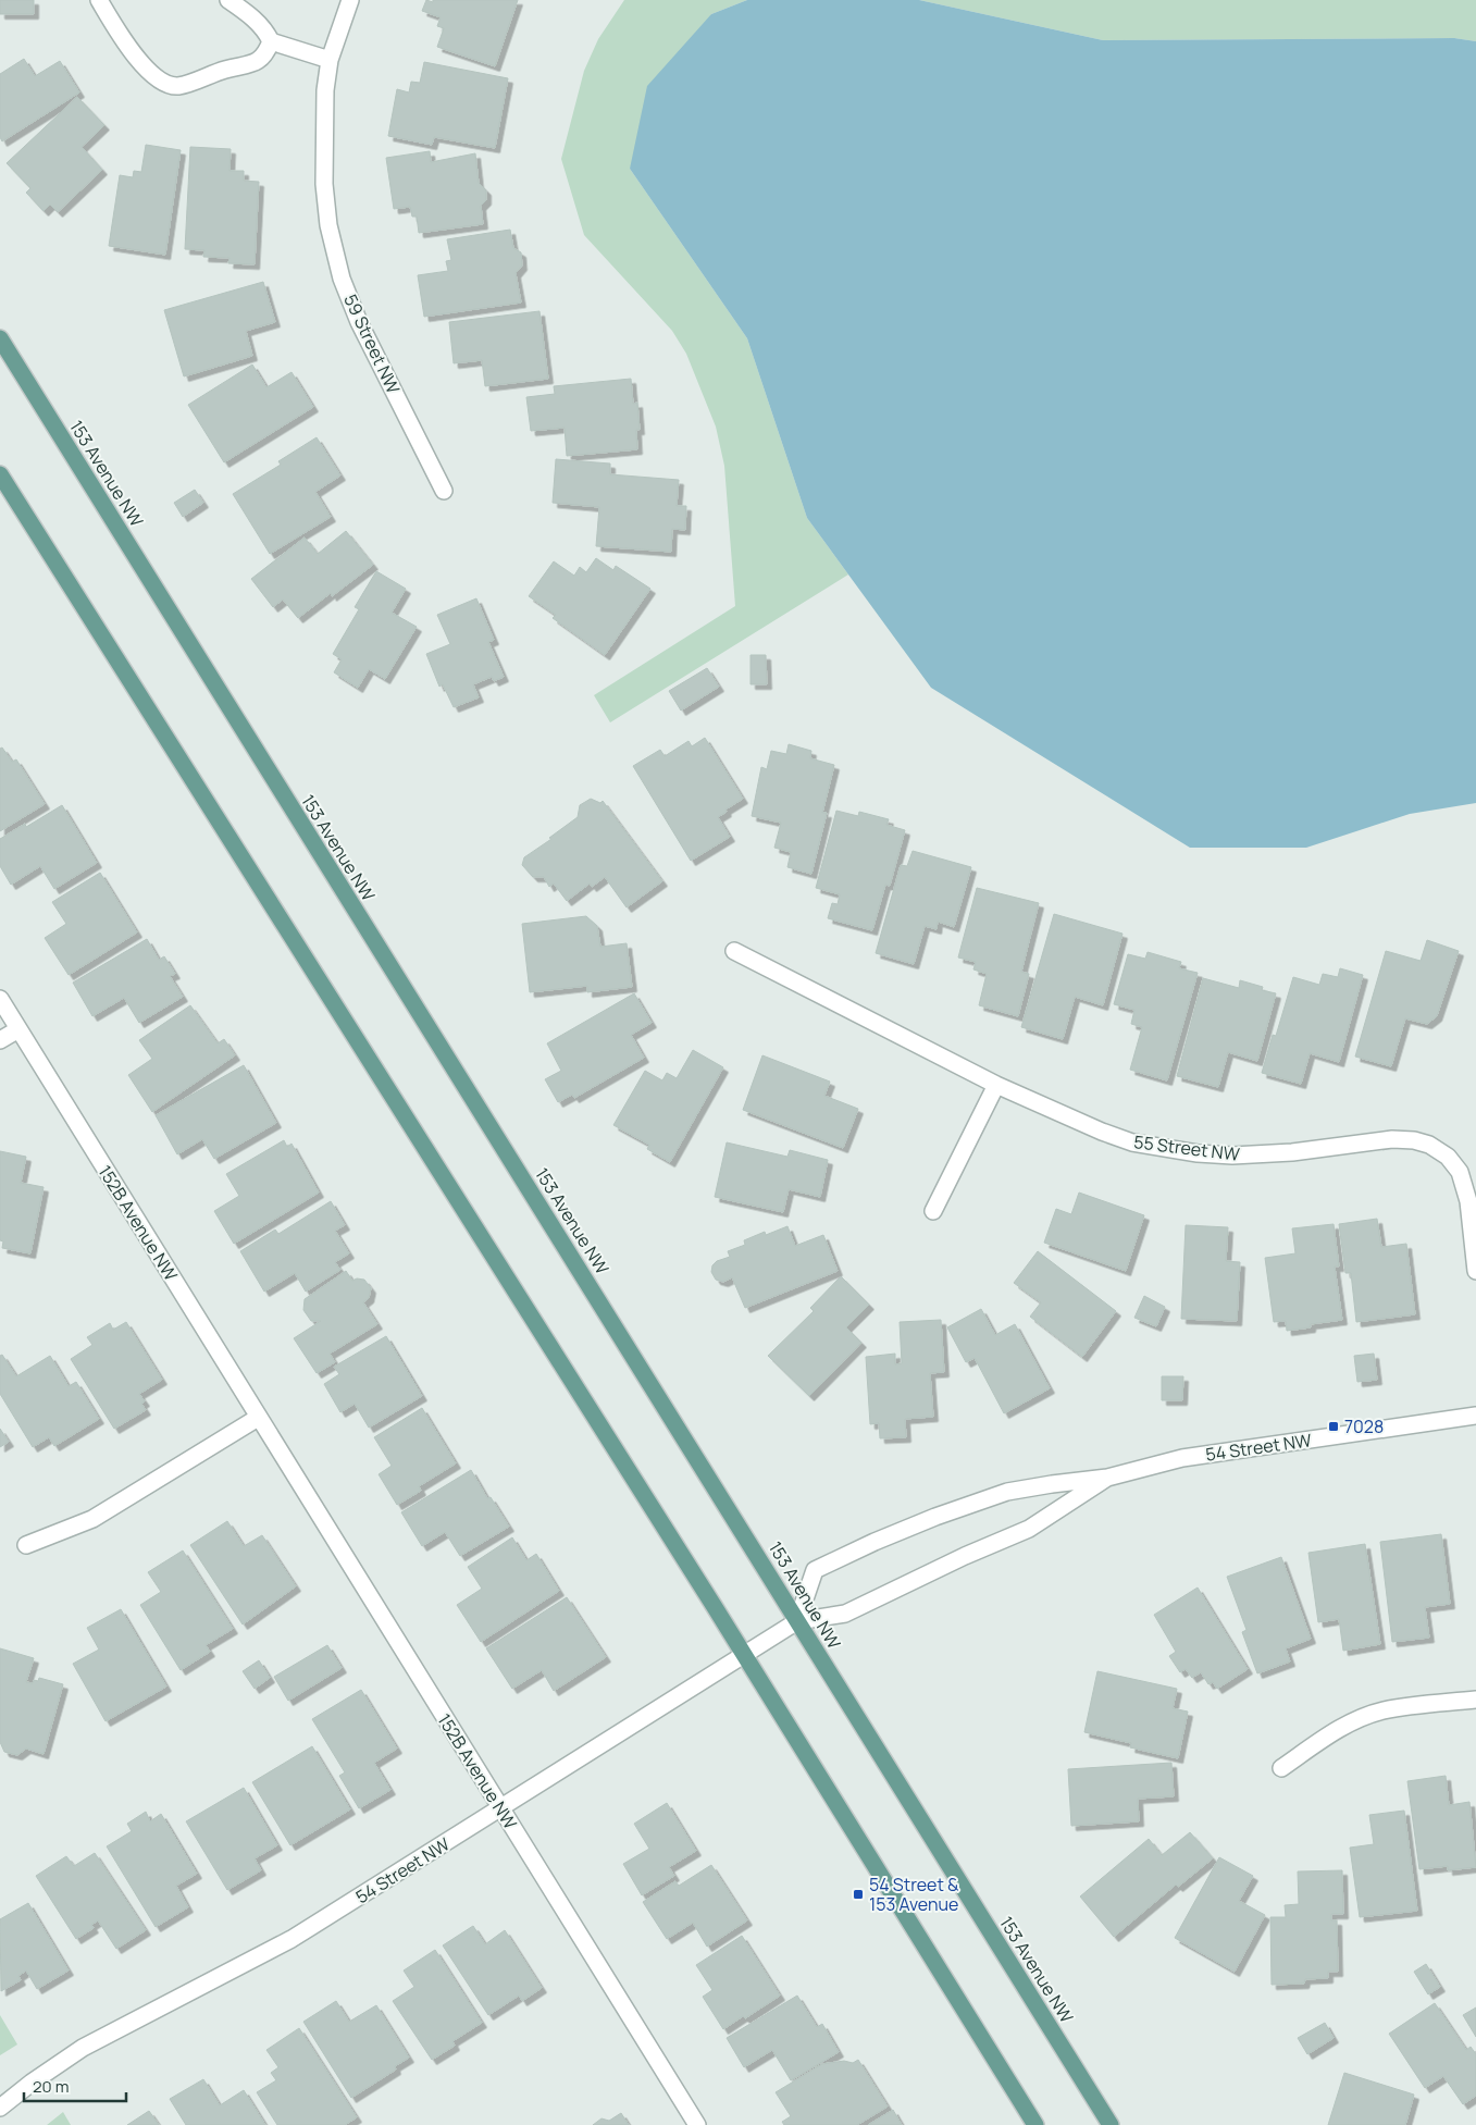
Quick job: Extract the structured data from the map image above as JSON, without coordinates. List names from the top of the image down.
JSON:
{
  "streets": {
    "main road": ["153 Avenue NW"],
    "street": [
      "59 Street NW",
      "55 Street NW",
      "152B Avenue NW",
      "54 Street NW"
    ]
  },
  "crossings": [
    ["153 Avenue NW", "54 Street NW"],
    ["152B Avenue NW", "54 Street NW"]
  ],
  "places": {
    "transit": ["7028", "54 Street & 153 Avenue"]
  },
  "scale_bar": "20 m"
}
